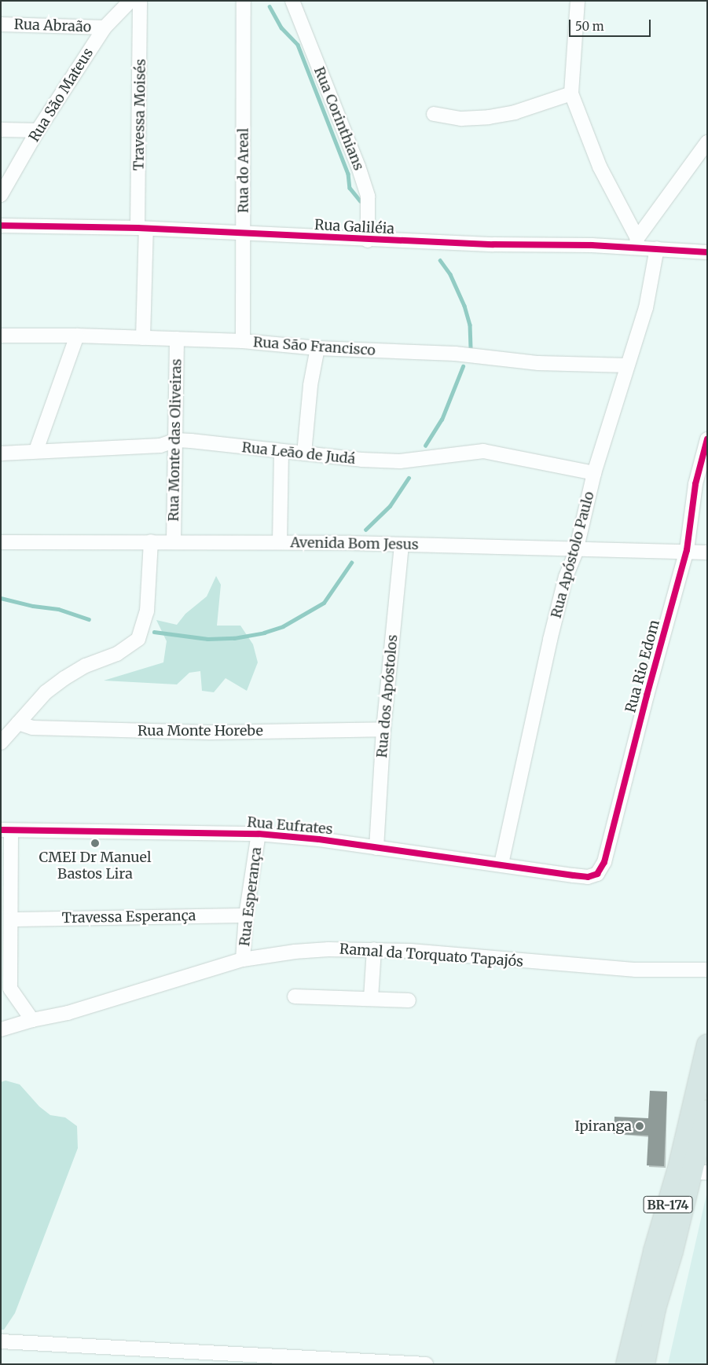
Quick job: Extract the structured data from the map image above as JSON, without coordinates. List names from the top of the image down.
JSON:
{
  "streets": {
    "highway": ["BR-174"],
    "street": [
      "Rua Abraão",
      "Rua São Mateus",
      "Travessa Moisés",
      "Rua Corinthians",
      "Rua do Areal",
      "Rua Galiléia",
      "Rua São Francisco",
      "Rua Monte das Oliveiras",
      "Rua Leão de Judá",
      "Avenida Bom Jesus",
      "Rua Apóstolo Paulo",
      "Rua Rio Edom",
      "Rua dos Apóstolos",
      "Rua Monte Horebe",
      "Rua Eufrates",
      "Rua Esperança",
      "Travessa Esperança",
      "Ramal da Torquato Tapajós"
    ]
  },
  "crossings": [
    ["Rua Abraão", "Rua São Mateus"],
    ["Travessa Moisés", "Rua Galiléia"],
    ["Travessa Moisés", "Rua São Francisco"],
    ["Rua Corinthians", "Rua Galiléia"],
    ["Rua do Areal", "Rua Galiléia"],
    ["Rua do Areal", "Rua São Francisco"],
    ["Rua Galiléia", "Rua Apóstolo Paulo"],
    ["Rua São Francisco", "Rua Monte das Oliveiras"],
    ["Rua São Francisco", "Rua Apóstolo Paulo"],
    ["Rua Monte das Oliveiras", "Rua Leão de Judá"],
    ["Rua Monte das Oliveiras", "Avenida Bom Jesus"],
    ["Rua Leão de Judá", "Rua Apóstolo Paulo"],
    ["Avenida Bom Jesus", "Rua Apóstolo Paulo"],
    ["Avenida Bom Jesus", "Rua Rio Edom"],
    ["Avenida Bom Jesus", "Rua dos Apóstolos"],
    ["Rua Apóstolo Paulo", "Rua Eufrates"],
    ["Rua Rio Edom", "Rua Eufrates"],
    ["Rua dos Apóstolos", "Rua Monte Horebe"],
    ["Rua dos Apóstolos", "Rua Eufrates"],
    ["Rua Eufrates", "Rua Esperança"],
    ["Rua Esperança", "Travessa Esperança"],
    ["Rua Esperança", "Ramal da Torquato Tapajós"]
  ],
  "places": ["CMEI Dr Manuel Bastos Lira", "Ipiranga"],
  "scale_bar": "50 m"
}
